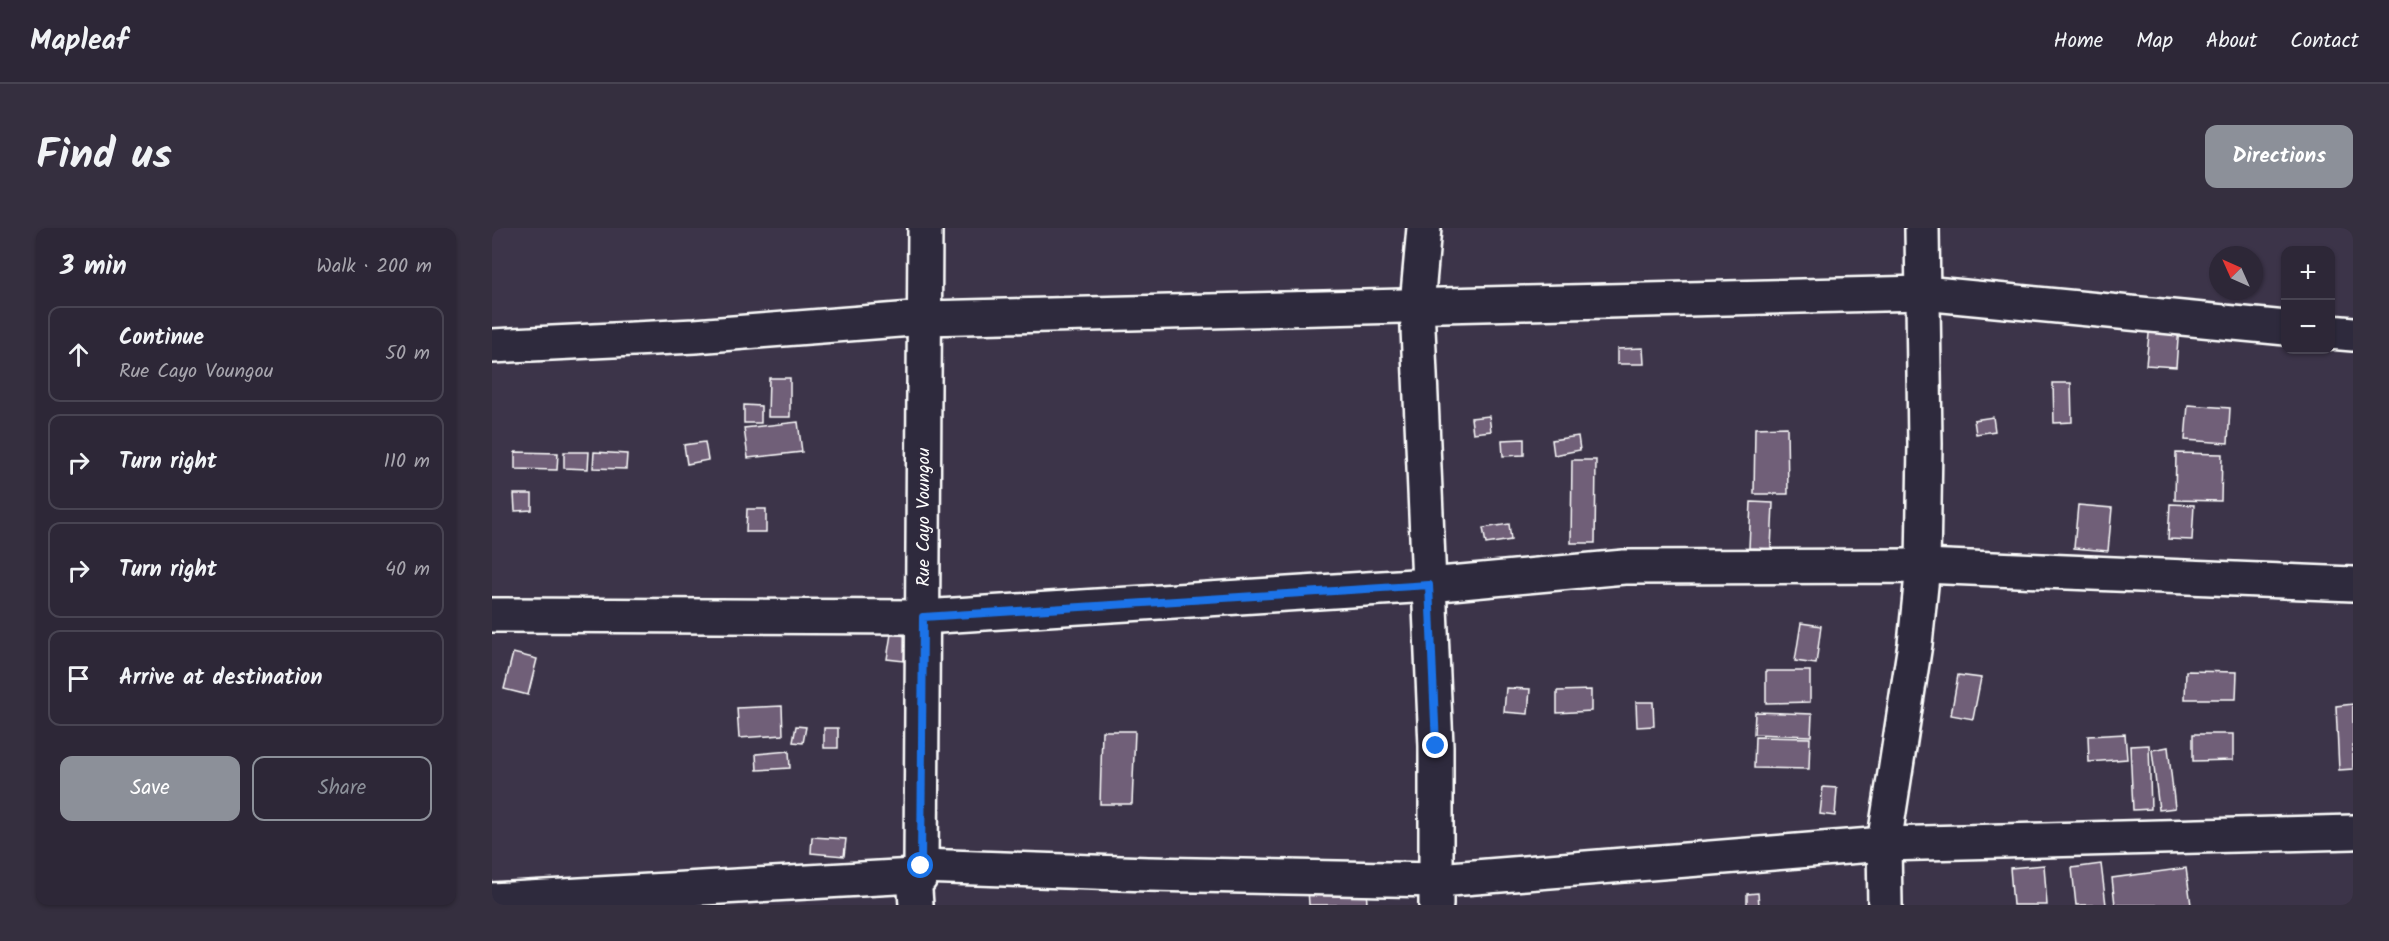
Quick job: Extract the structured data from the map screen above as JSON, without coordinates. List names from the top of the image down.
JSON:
{
  "streets": {
    "street": ["Rue Cayo Voungou"]
  },
  "north": "top left",
  "page": {
    "header": "Mapleaf",
    "nav": [
      "Home",
      "Map",
      "About",
      "Contact"
    ],
    "title": "Find us",
    "buttons": [
      "Directions",
      ["Save", "Share"]
    ],
    "heading": ["3 min", "Walk · 200 m"],
    "map_buttons": ["+", "−"],
    "list": [
      ["Continue", "Rue Cayo Voungou", "50 m"],
      ["Turn right", "110 m"],
      ["Turn right", "40 m"],
      "Arrive at destination"
    ]
  }
}
